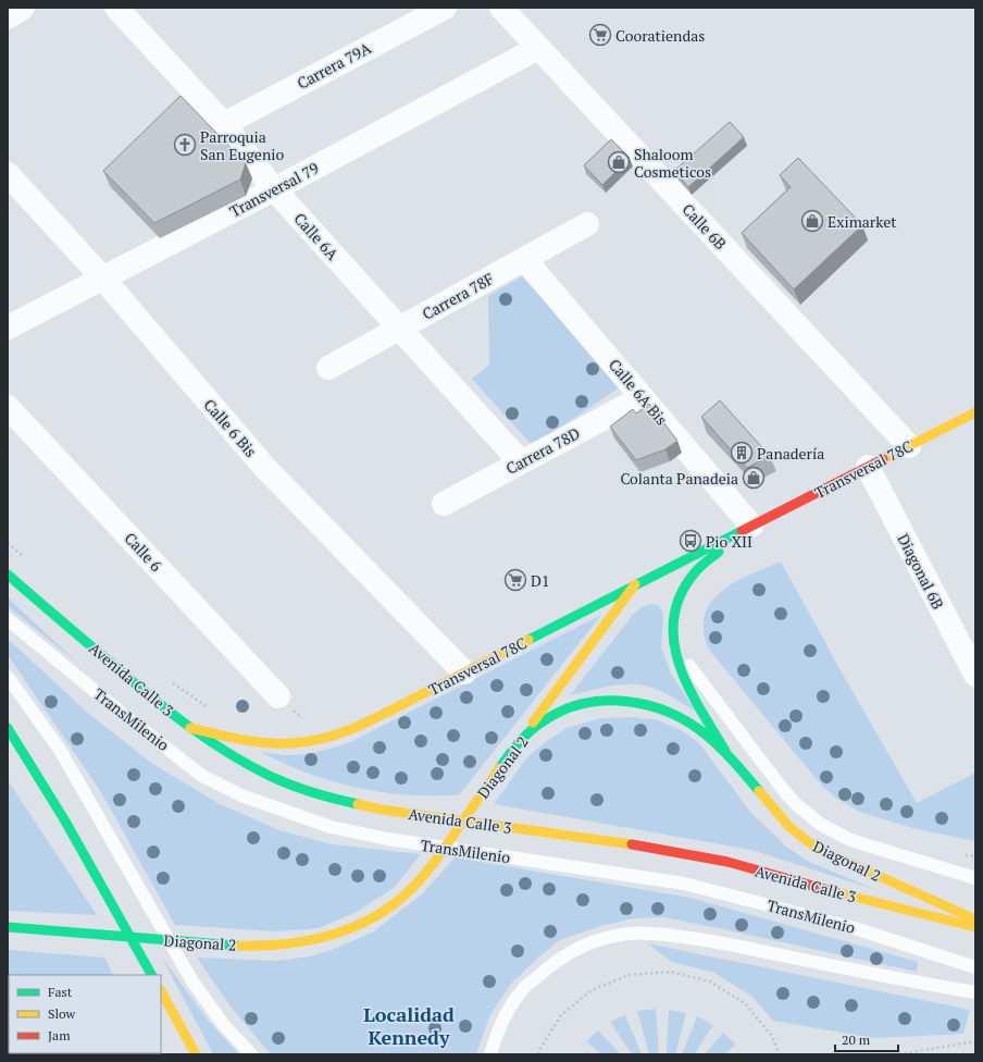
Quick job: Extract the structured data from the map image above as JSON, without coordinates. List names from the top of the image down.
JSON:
{
  "streets": {
    "main road": ["Transversal 78C", "Avenida Calle 3", "Diagonal 2"],
    "street": [
      "Carrera 79A",
      "Transversal 79",
      "Calle 6B",
      "Calle 6A",
      "Carrera 78F",
      "Calle 6A Bis",
      "Calle 6 Bis",
      "Carrera 78D",
      "Calle 6",
      "Diagonal 6B"
    ],
    "lane": ["TransMilenio"]
  },
  "crossings": [
    ["Carrera 79A", "Calle 6A"],
    ["Transversal 79", "Calle 6B"],
    ["Transversal 79", "Calle 6A"],
    ["Transversal 79", "Calle 6 Bis"],
    ["Calle 6B", "Transversal 78C"],
    ["Calle 6A", "Carrera 78F"],
    ["Calle 6A", "Carrera 78D"],
    ["Carrera 78F", "Calle 6A Bis"],
    ["Calle 6A Bis", "Carrera 78D"],
    ["Calle 6A Bis", "Transversal 78C"],
    ["Calle 6 Bis", "Transversal 78C"],
    ["Transversal 78C", "Diagonal 6B"],
    ["Transversal 78C", "Avenida Calle 3"],
    ["Transversal 78C", "Diagonal 2"]
  ],
  "districts": ["Localidad Kennedy"],
  "places": {
    "supermarket": ["Cooratiendas", "D1"],
    "church": ["Parroquia San Eugenio"],
    "shop": ["Shaloom Cosmeticos", "Eximarket", "Colanta Panadeia"],
    "building": ["Panadería"],
    "bus stop": ["Pio XII"]
  },
  "legend": ["Fast", "Slow", "Jam"],
  "scale_bar": "20 m"
}
